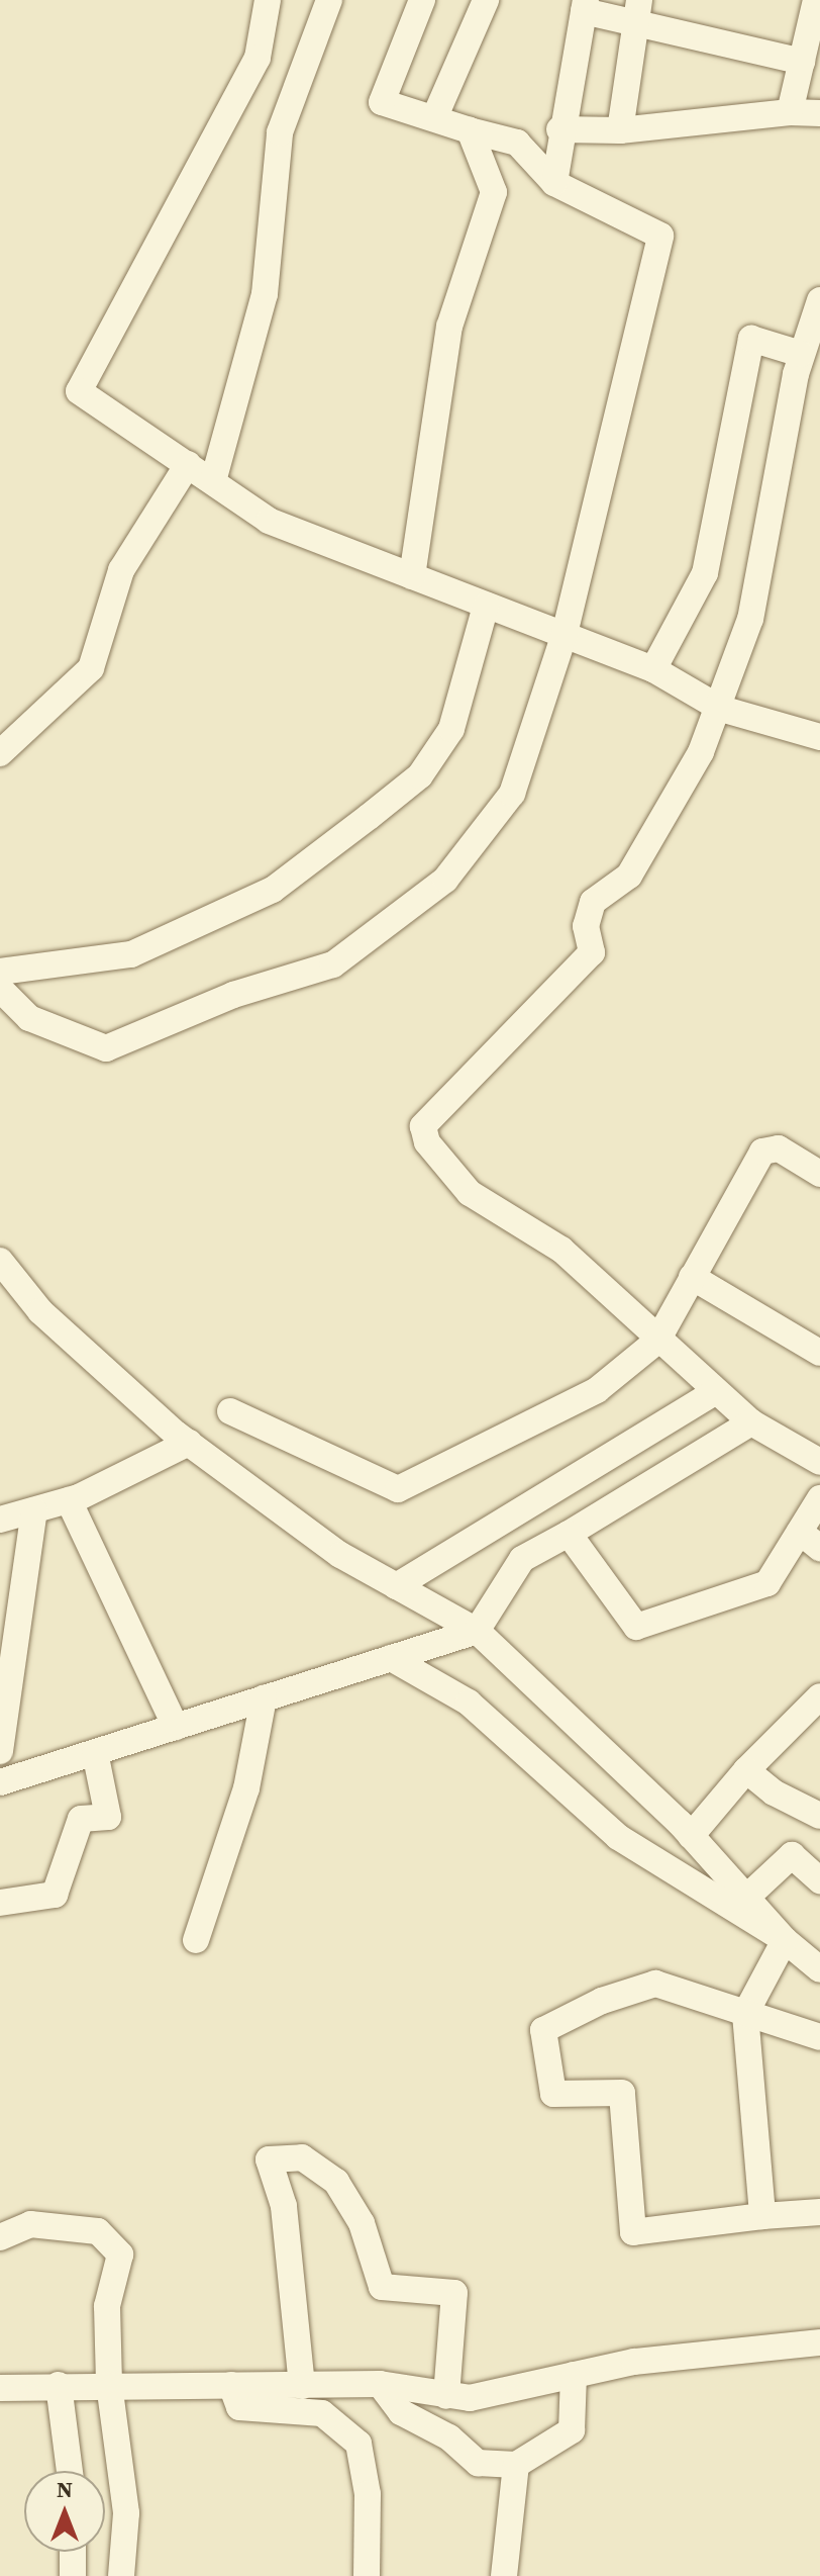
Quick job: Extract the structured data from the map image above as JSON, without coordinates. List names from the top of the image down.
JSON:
{
  "north": "top"
}
